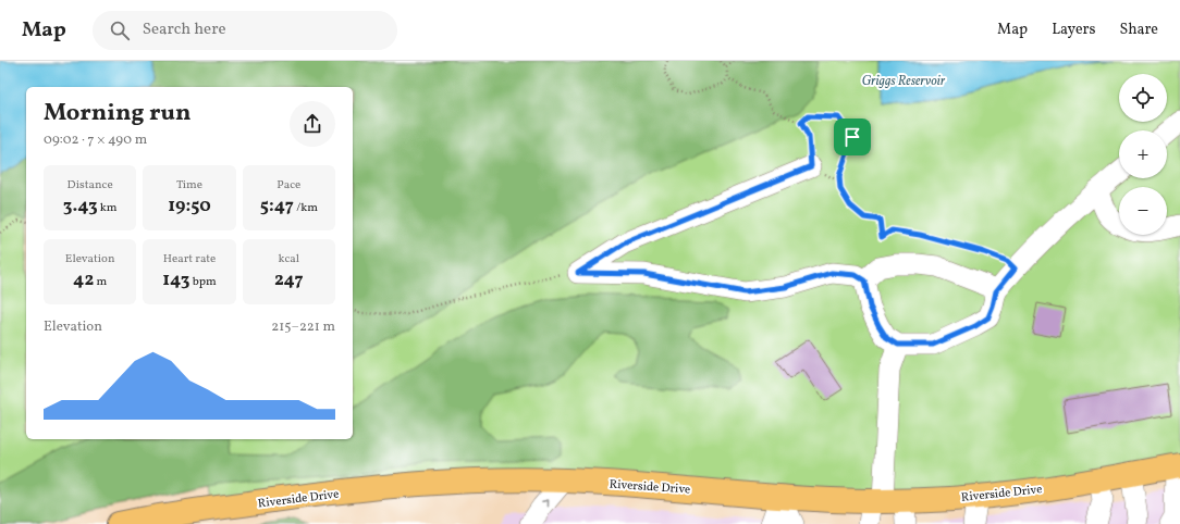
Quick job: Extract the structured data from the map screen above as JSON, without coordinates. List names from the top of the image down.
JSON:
{
  "streets": {
    "main road": ["Riverside Drive"]
  },
  "water": ["Griggs Reservoir"],
  "page": {
    "header": "Map",
    "search": "Search here",
    "nav": ["Map", "Layers", "Share"],
    "map_buttons": ["+", "−"],
    "heading": ["Morning run", "09:02 · 7 × 490 m"],
    "stats": [
      ["Distance", "3.43 km"],
      ["Time", "19:50"],
      ["Pace", "5:47 /km"],
      ["Elevation", "42 m"],
      ["Heart rate", "143 bpm"],
      ["kcal", "247"]
    ],
    "chart": ["Elevation", "215–221 m"]
  }
}
